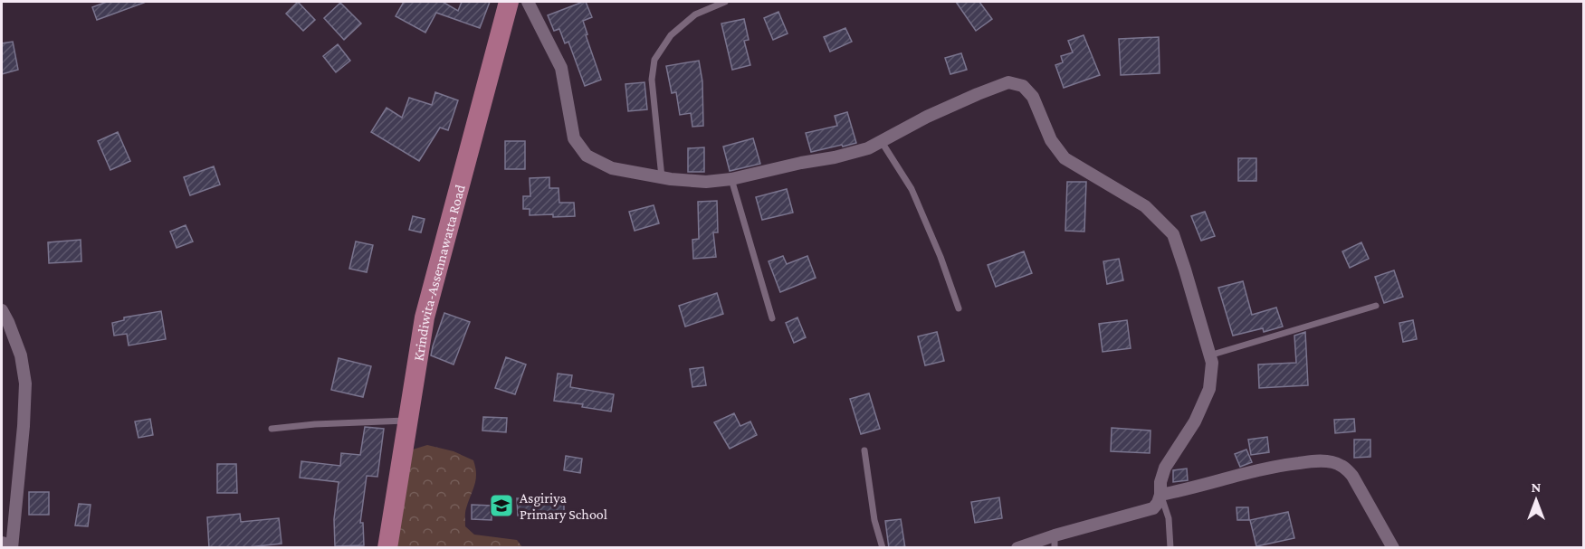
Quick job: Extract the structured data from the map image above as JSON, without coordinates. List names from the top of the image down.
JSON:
{
  "streets": {
    "main road": ["Krindiwita-Assennawatta Road"]
  },
  "places": {
    "school or university": ["Asgiriya Primary School"]
  },
  "north": "top"
}
